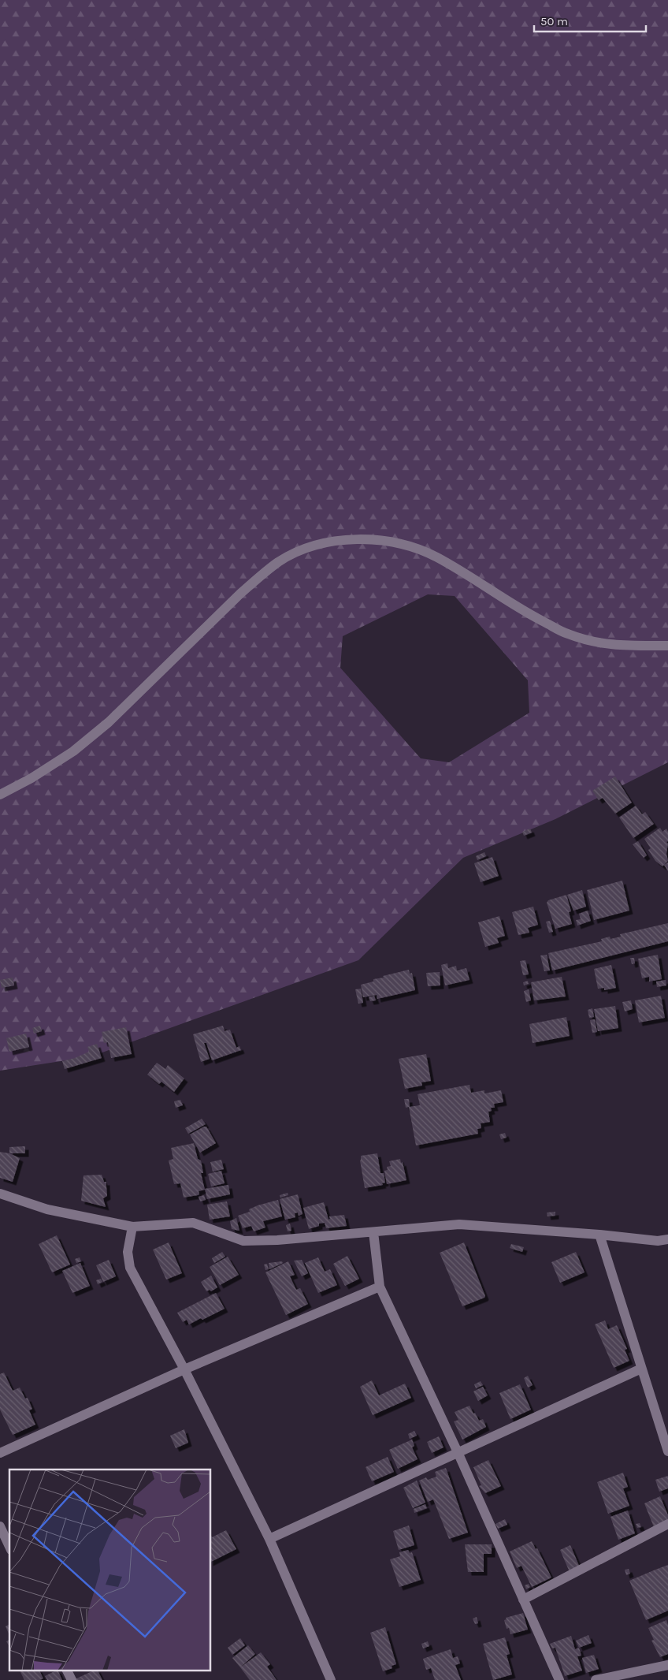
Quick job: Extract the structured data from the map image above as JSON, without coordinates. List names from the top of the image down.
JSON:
{
  "scale_bar": "50 m"
}
